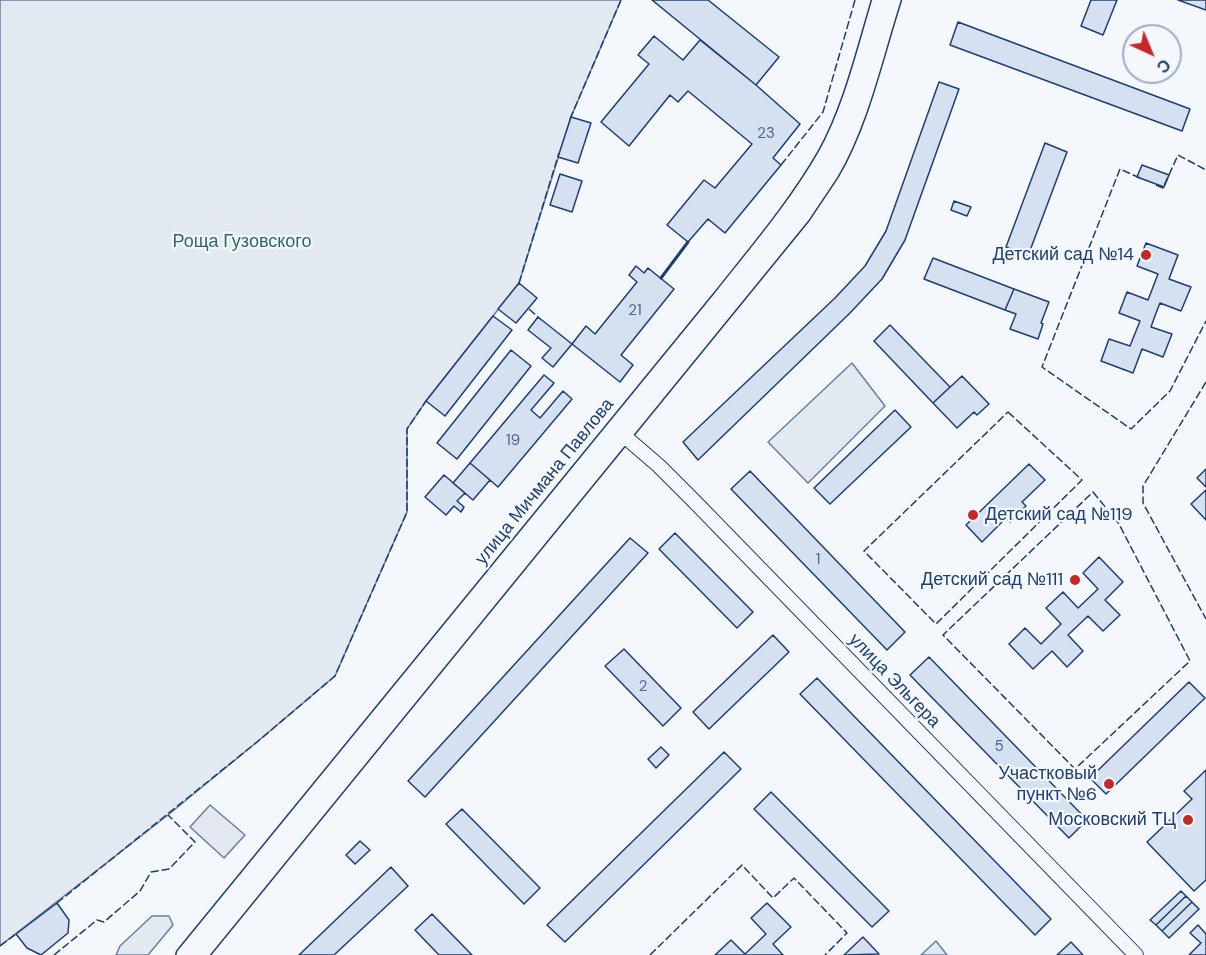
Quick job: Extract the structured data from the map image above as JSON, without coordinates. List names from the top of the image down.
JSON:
{
  "streets": {
    "main road": ["улица Мичмана Павлова"],
    "street": ["улица Эльгера"]
  },
  "crossings": [
    ["улица Мичмана Павлова", "улица Эльгера"]
  ],
  "parks": ["Роща Гузовского"],
  "places": [
    "Детский сад №14",
    "Детский сад №119",
    "Детский сад №111",
    "Участковый пункт №6",
    "Московский ТЦ"
  ],
  "house_numbers": [
    "23",
    "21",
    "19",
    "1",
    "2",
    "5"
  ],
  "north": "bottom right"
}
